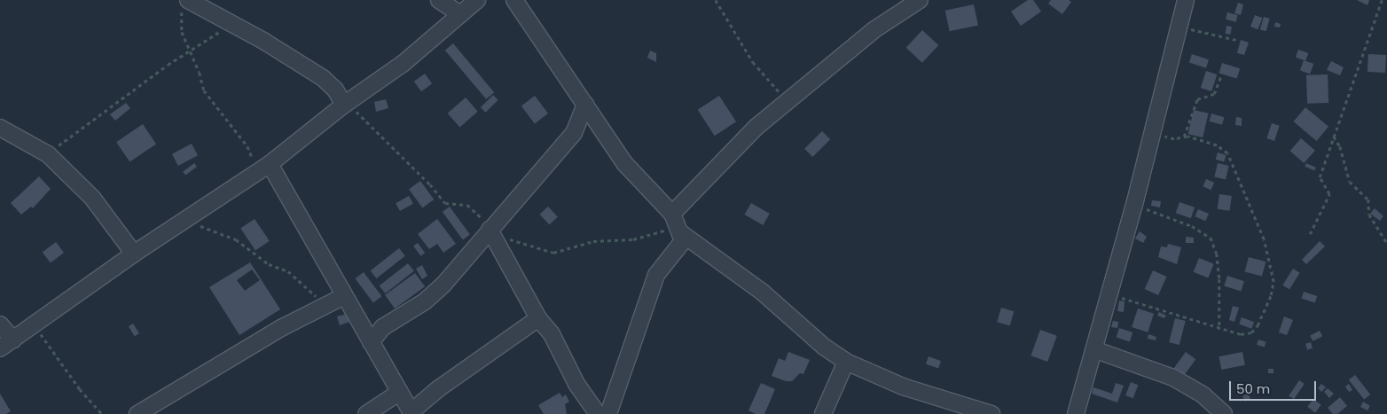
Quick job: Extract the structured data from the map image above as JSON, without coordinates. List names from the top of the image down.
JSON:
{
  "scale_bar": "50 m"
}
